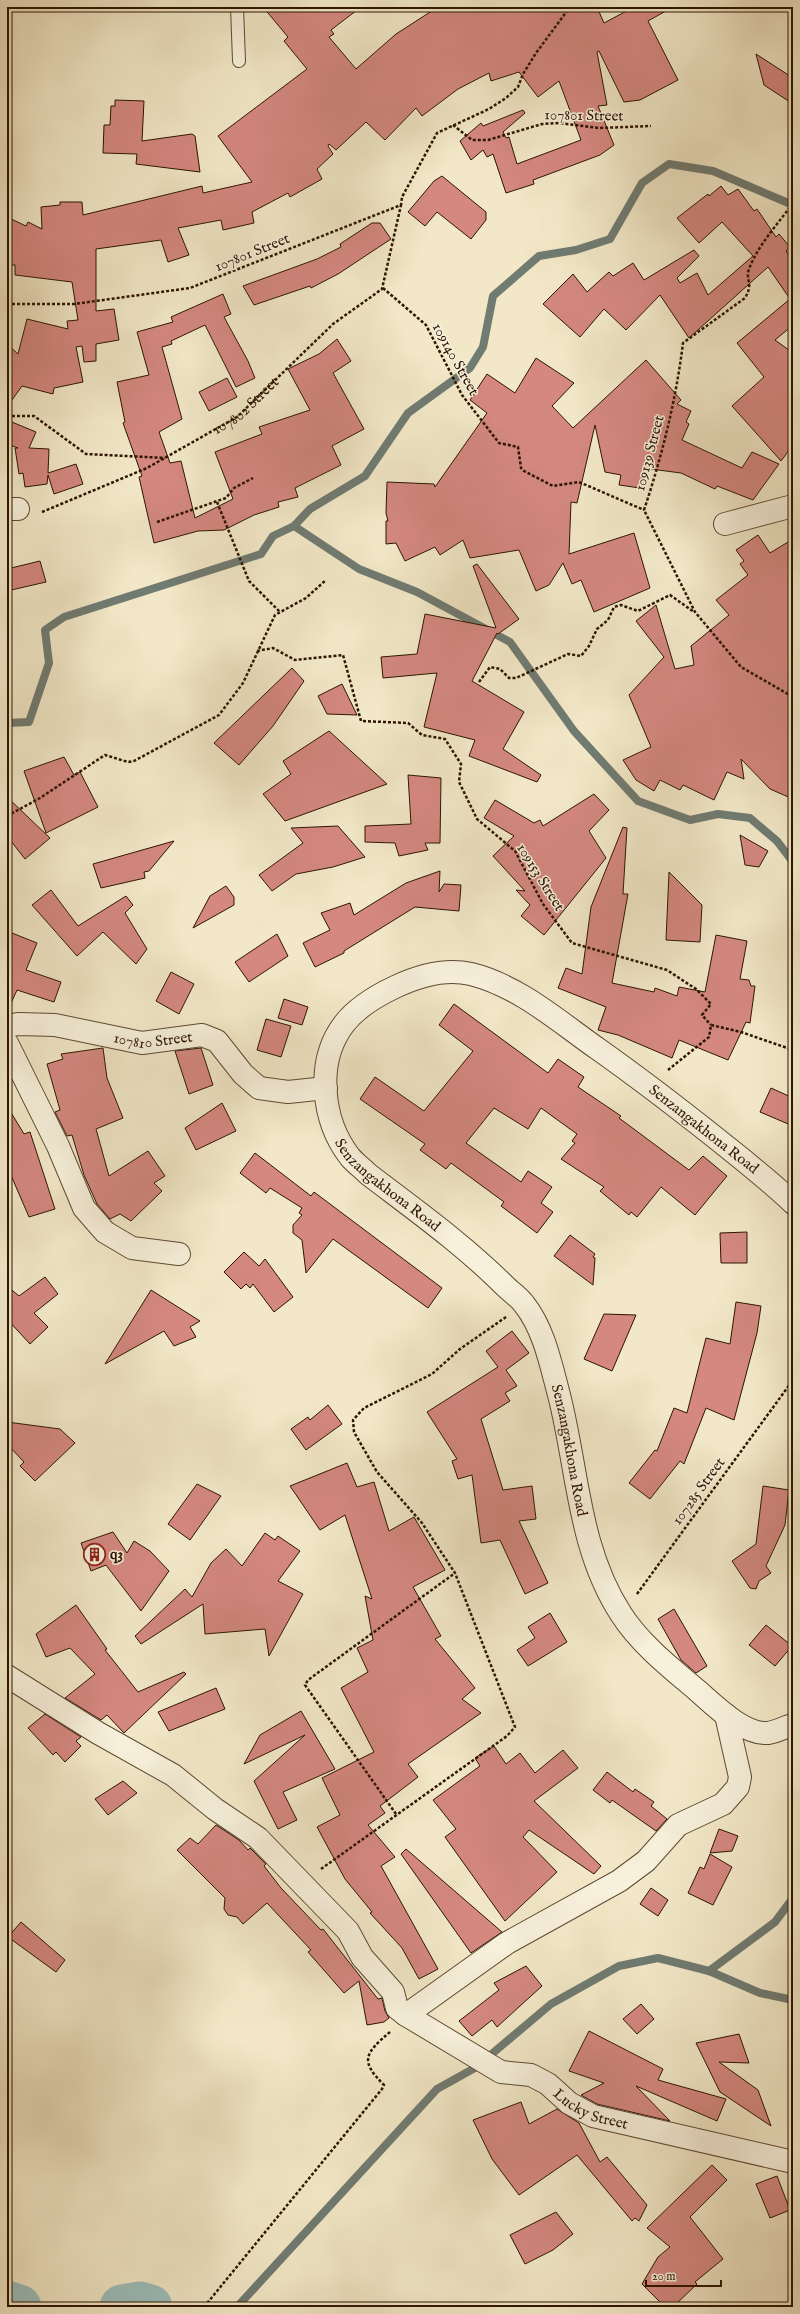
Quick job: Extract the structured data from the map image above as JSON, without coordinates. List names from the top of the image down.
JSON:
{
  "streets": {
    "street": ["107810 Street", "Senzangakhona Road", "Lucky Street"],
    "path": [
      "107801 Street",
      "109140 Street",
      "107802 Street",
      "109139 Street",
      "109153 Street",
      "107285 Street"
    ]
  },
  "crossings": [
    ["109140 Street", "107802 Street"],
    ["109140 Street", "109139 Street"],
    ["107810 Street", "Senzangakhona Road"],
    ["Senzangakhona Road", "107285 Street"]
  ],
  "places": {
    "building": ["q3"]
  },
  "scale_bar": "20 m"
}
